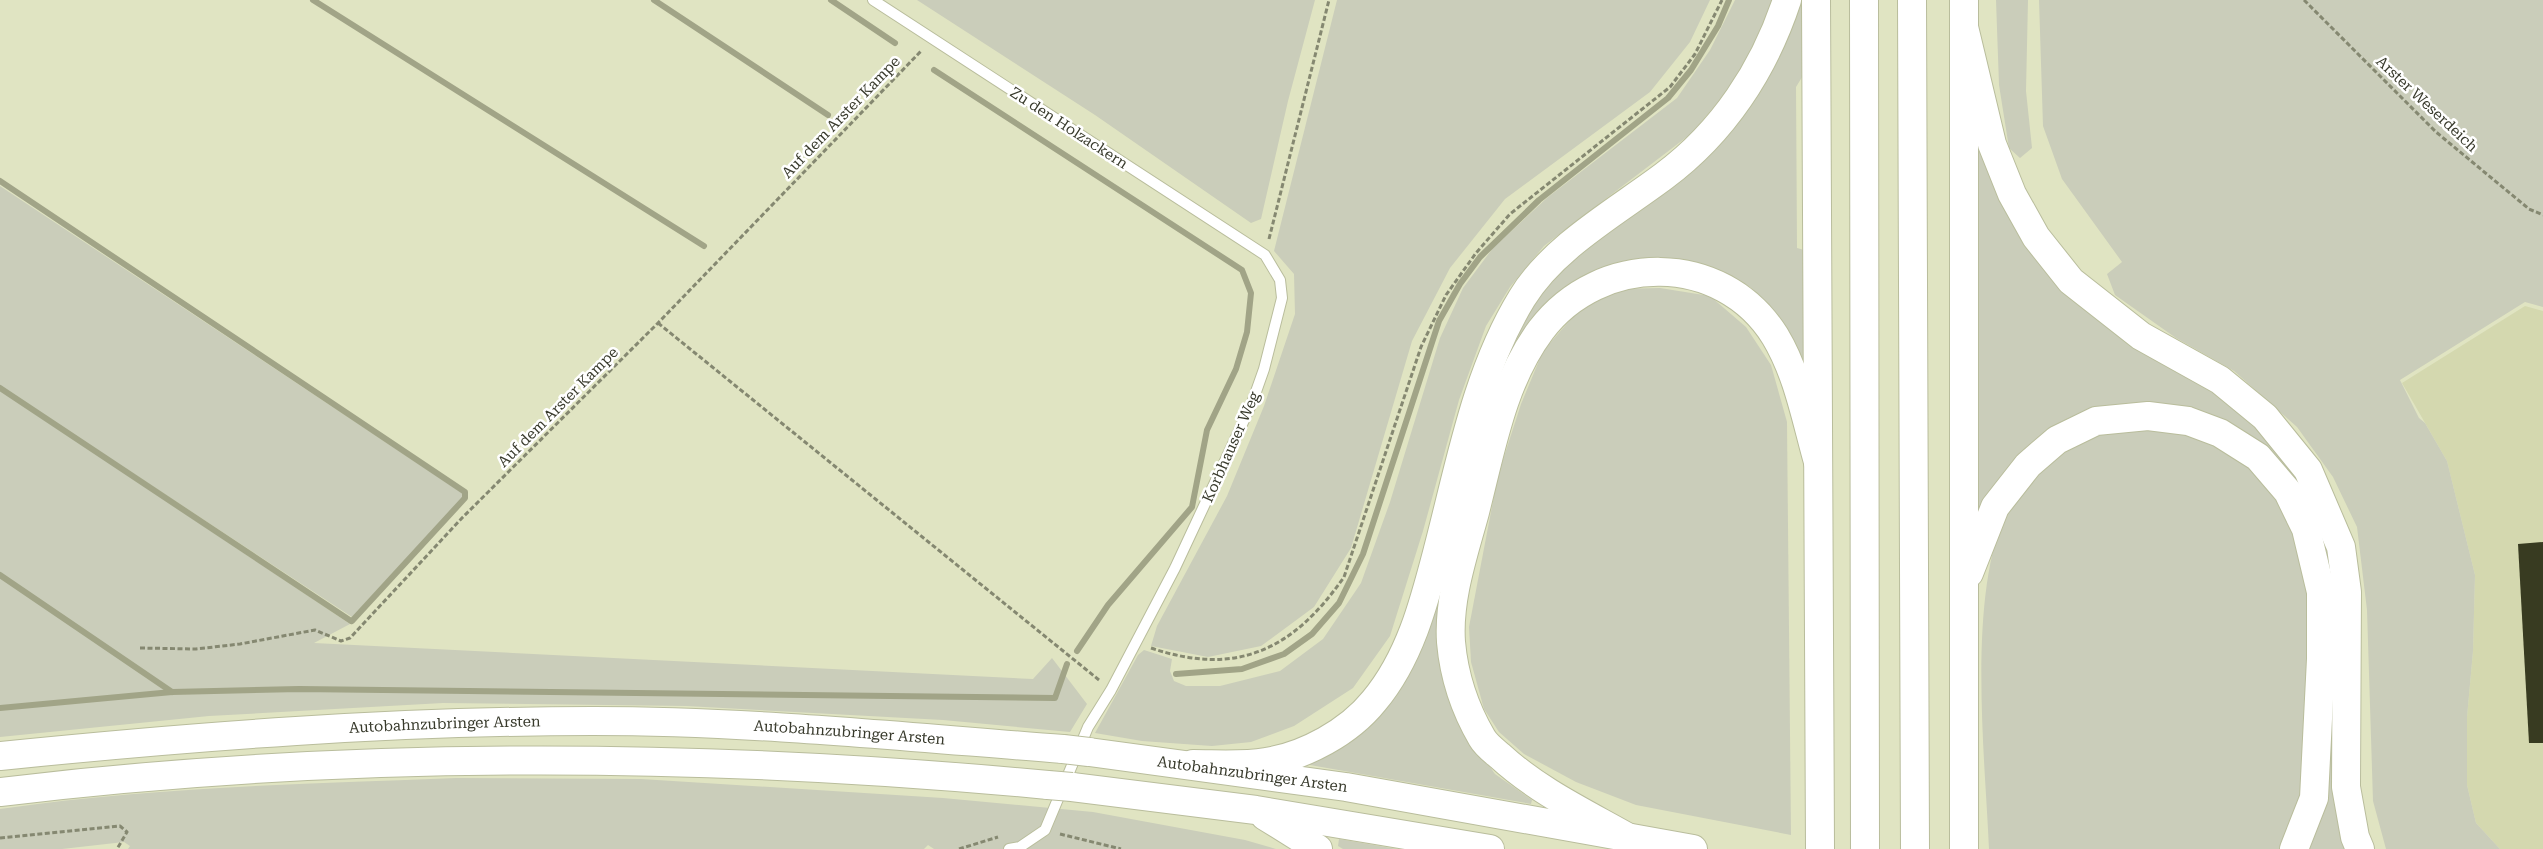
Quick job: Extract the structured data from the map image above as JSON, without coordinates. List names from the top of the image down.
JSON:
{
  "streets": {
    "highway": ["Autobahnzubringer Arsten"],
    "lane": ["Zu den Holzackern", "Korbhauser Weg"],
    "path": ["Arster Weserdeich", "Auf dem Arster Kampe"]
  },
  "crossings": [
    ["Auf dem Arster Kampe", "Zu den Holzackern"],
    ["Zu den Holzackern", "Korbhauser Weg"]
  ]
}
